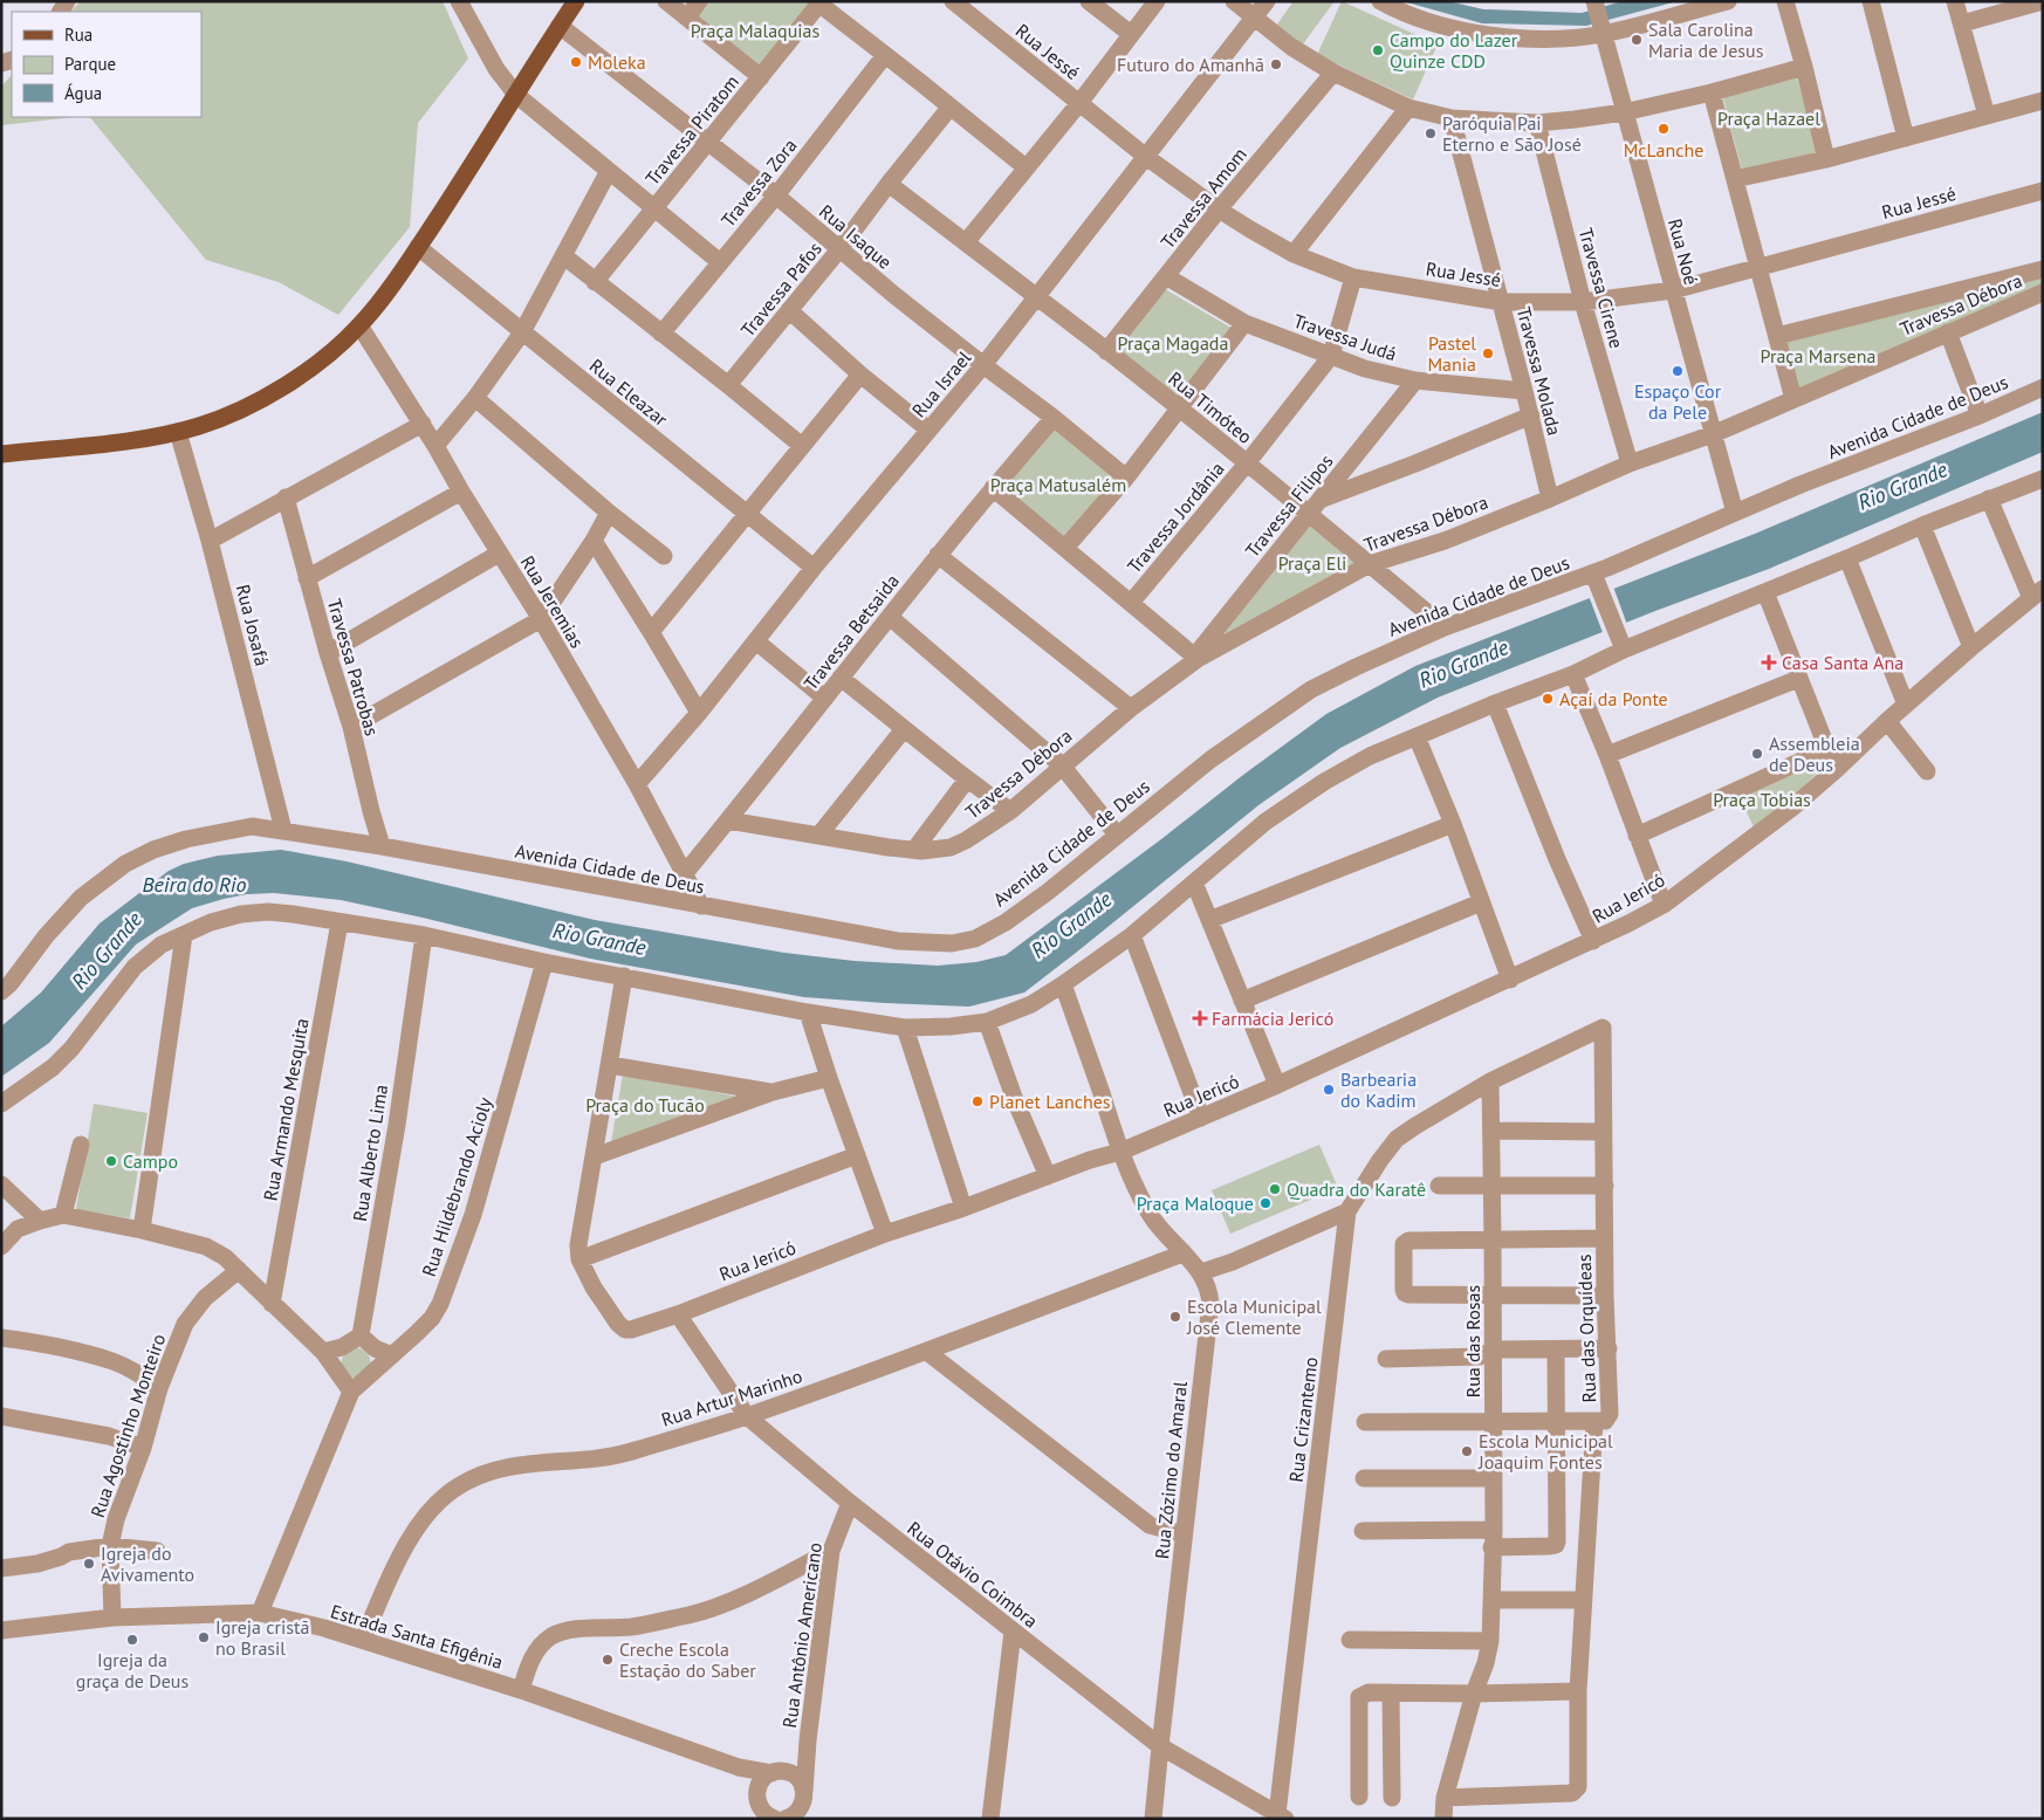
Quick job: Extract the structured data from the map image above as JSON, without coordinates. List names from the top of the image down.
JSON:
{
  "streets": {
    "street": [
      "Rua Jessé",
      "Travessa Piratom",
      "Travessa Zora",
      "Travessa Amom",
      "Rua Isaque",
      "Rua Noé",
      "Travessa Cirene",
      "Travessa Pafos",
      "Travessa Débora",
      "Travessa Judá",
      "Travessa Molada",
      "Rua Israel",
      "Rua Eleazar",
      "Rua Timóteo",
      "Avenida Cidade de Deus",
      "Travessa Filipos",
      "Travessa Jordânia",
      "Rua Jeremias",
      "Rua Josafá",
      "Travessa Betsaida",
      "Travessa Patrobas",
      "Rua Jericó",
      "Rua Armando Mesquita",
      "Rua Alberto Lima",
      "Rua Hildebrando Acioly",
      "Rua das Orquídeas",
      "Rua das Rosas",
      "Rua Artur Marinho",
      "Rua Crizantemo",
      "Rua Agostinho Monteiro",
      "Rua Zózimo do Amaral",
      "Rua Otávio Coimbra",
      "Rua Antônio Americano",
      "Estrada Santa Efigênia"
    ]
  },
  "crossings": [
    ["Rua Jessé", "Travessa Amom"],
    ["Rua Jessé", "Rua Noé"],
    ["Rua Jessé", "Travessa Cirene"],
    ["Rua Jessé", "Travessa Molada"],
    ["Rua Jessé", "Rua Israel"],
    ["Rua Jessé", "Travessa Jordânia"],
    ["Travessa Piratom", "Rua Isaque"],
    ["Travessa Zora", "Rua Isaque"],
    ["Travessa Amom", "Travessa Judá"],
    ["Travessa Amom", "Rua Timóteo"],
    ["Rua Isaque", "Travessa Pafos"],
    ["Rua Isaque", "Rua Israel"],
    ["Rua Isaque", "Travessa Betsaida"],
    ["Rua Noé", "Travessa Débora"],
    ["Rua Noé", "Avenida Cidade de Deus"],
    ["Travessa Cirene", "Travessa Débora"],
    ["Travessa Pafos", "Rua Timóteo"],
    ["Travessa Débora", "Travessa Molada"],
    ["Travessa Débora", "Rua Timóteo"],
    ["Travessa Débora", "Travessa Filipos"],
    ["Travessa Débora", "Travessa Betsaida"],
    ["Travessa Judá", "Travessa Molada"],
    ["Travessa Judá", "Travessa Filipos"],
    ["Travessa Judá", "Travessa Jordânia"],
    ["Rua Israel", "Rua Eleazar"],
    ["Rua Israel", "Rua Timóteo"],
    ["Rua Israel", "Rua Jeremias"],
    ["Rua Timóteo", "Avenida Cidade de Deus"],
    ["Rua Timóteo", "Travessa Filipos"],
    ["Rua Timóteo", "Travessa Jordânia"],
    ["Avenida Cidade de Deus", "Rua Jeremias"],
    ["Avenida Cidade de Deus", "Rua Josafá"],
    ["Avenida Cidade de Deus", "Travessa Patrobas"],
    ["Rua Jeremias", "Travessa Betsaida"],
    ["Rua Jericó", "Rua Zózimo do Amaral"],
    ["Rua Jericó", "Rua Otávio Coimbra"],
    ["Rua das Orquídeas", "Rua das Rosas"],
    ["Rua das Orquídeas", "Rua Crizantemo"],
    ["Rua das Rosas", "Rua Crizantemo"],
    ["Rua Artur Marinho", "Rua Zózimo do Amaral"],
    ["Rua Artur Marinho", "Rua Otávio Coimbra"],
    ["Rua Artur Marinho", "Estrada Santa Efigênia"],
    ["Rua Crizantemo", "Rua Otávio Coimbra"],
    ["Rua Agostinho Monteiro", "Estrada Santa Efigênia"],
    ["Rua Zózimo do Amaral", "Rua Otávio Coimbra"],
    ["Rua Otávio Coimbra", "Rua Antônio Americano"],
    ["Rua Antônio Americano", "Estrada Santa Efigênia"]
  ],
  "water": ["Rio Grande", "Beira do Rio"],
  "parks": [
    "Praça Malaquias",
    "Praça Hazael",
    "Praça Magada",
    "Praça Marsena",
    "Praça Matusalém",
    "Praça Eli",
    "Praça Tobias",
    "Praça do Tucão"
  ],
  "places": {
    "other": [
      "Sala Carolina Maria de Jesus",
      "Campo do Lazer Quinze CDD",
      "Moleka",
      "Futuro do Amanhã",
      "McLanche",
      "Paróquia Pai Eterno e São José",
      "Pastel Mania",
      "Espaço Cor da Pele",
      "Açaí da Ponte",
      "Assembleia de Deus",
      "Barbearia do Kadim",
      "Planet Lanches",
      "Campo",
      "Quadra do Karatê",
      "Praça Maloque",
      "Escola Municipal José Clemente",
      "Escola Municipal Joaquim Fontes",
      "Igreja do Avivamento",
      "Igreja cristã no Brasil",
      "Igreja da graça de Deus",
      "Creche Escola Estação do Saber"
    ],
    "health": ["Casa Santa Ana", "Farmácia Jericó"]
  },
  "legend": ["Rua", "Parque", "Água"]
}
